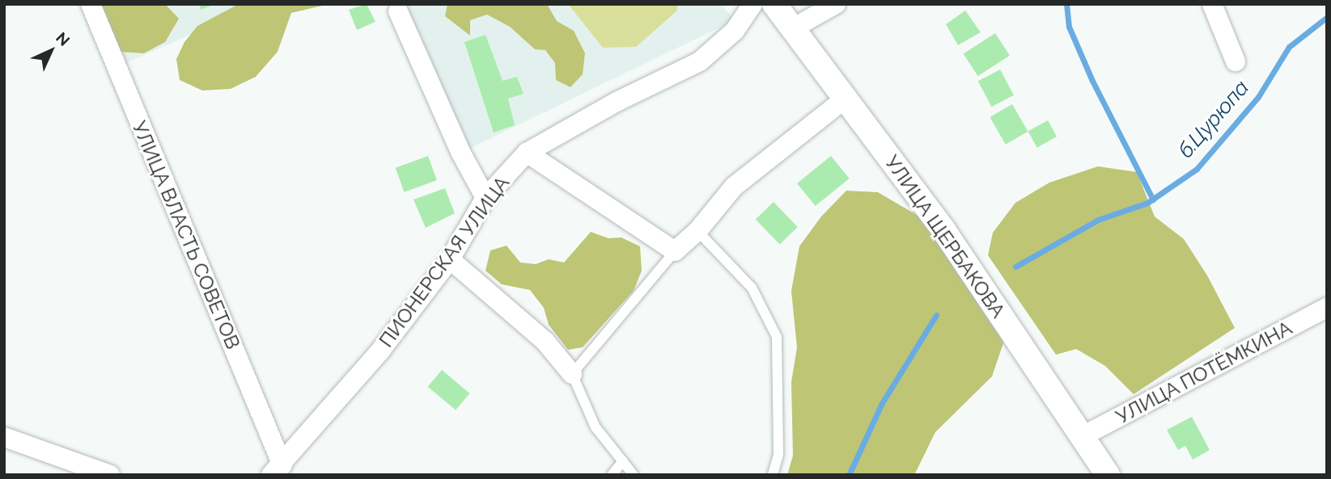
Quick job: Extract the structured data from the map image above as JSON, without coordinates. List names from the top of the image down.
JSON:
{
  "streets": {
    "street": [
      "УЛИЦА ВЛАСТЬ СОВЕТОВ",
      "УЛИЦА ЩЕРБАКОВА",
      "ПИОНЕРСКАЯ УЛИЦА",
      "УЛИЦА ПОТЁМКИНА"
    ]
  },
  "crossings": [
    ["УЛИЦА ВЛАСТЬ СОВЕТОВ", "ПИОНЕРСКАЯ УЛИЦА"],
    ["УЛИЦА ЩЕРБАКОВА", "УЛИЦА ПОТЁМКИНА"]
  ],
  "water": ["б.Цурюпа"],
  "north": "top right"
}
